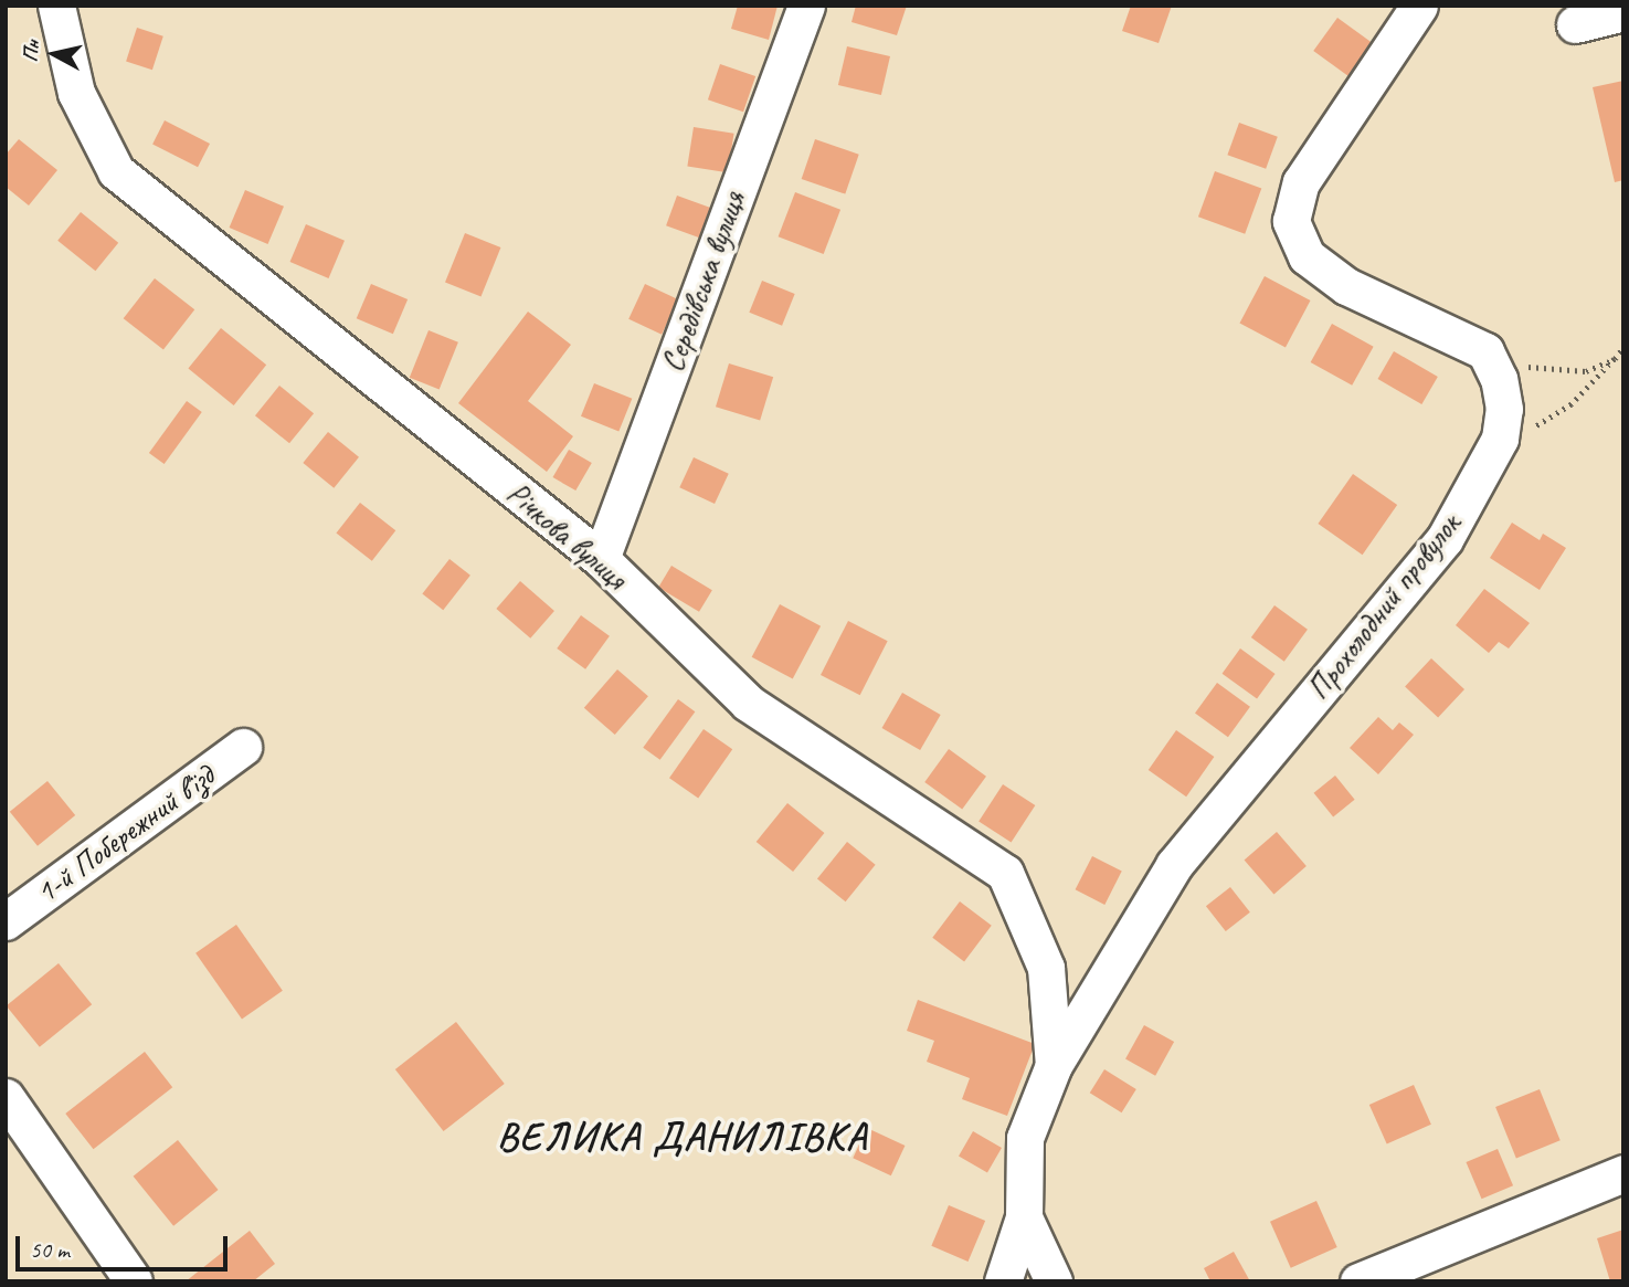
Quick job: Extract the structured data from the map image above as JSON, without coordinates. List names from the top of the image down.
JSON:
{
  "streets": {
    "street": [
      "Середівська вулиця",
      "Річкова вулиця",
      "Прохолодний провулок",
      "1-й Побережний в'їзд"
    ]
  },
  "crossings": [
    ["Середівська вулиця", "Річкова вулиця"],
    ["Річкова вулиця", "Прохолодний провулок"]
  ],
  "districts": ["ВЕЛИКА ДАНИЛІВКА"],
  "scale_bar": "50 m",
  "north": "left"
}
